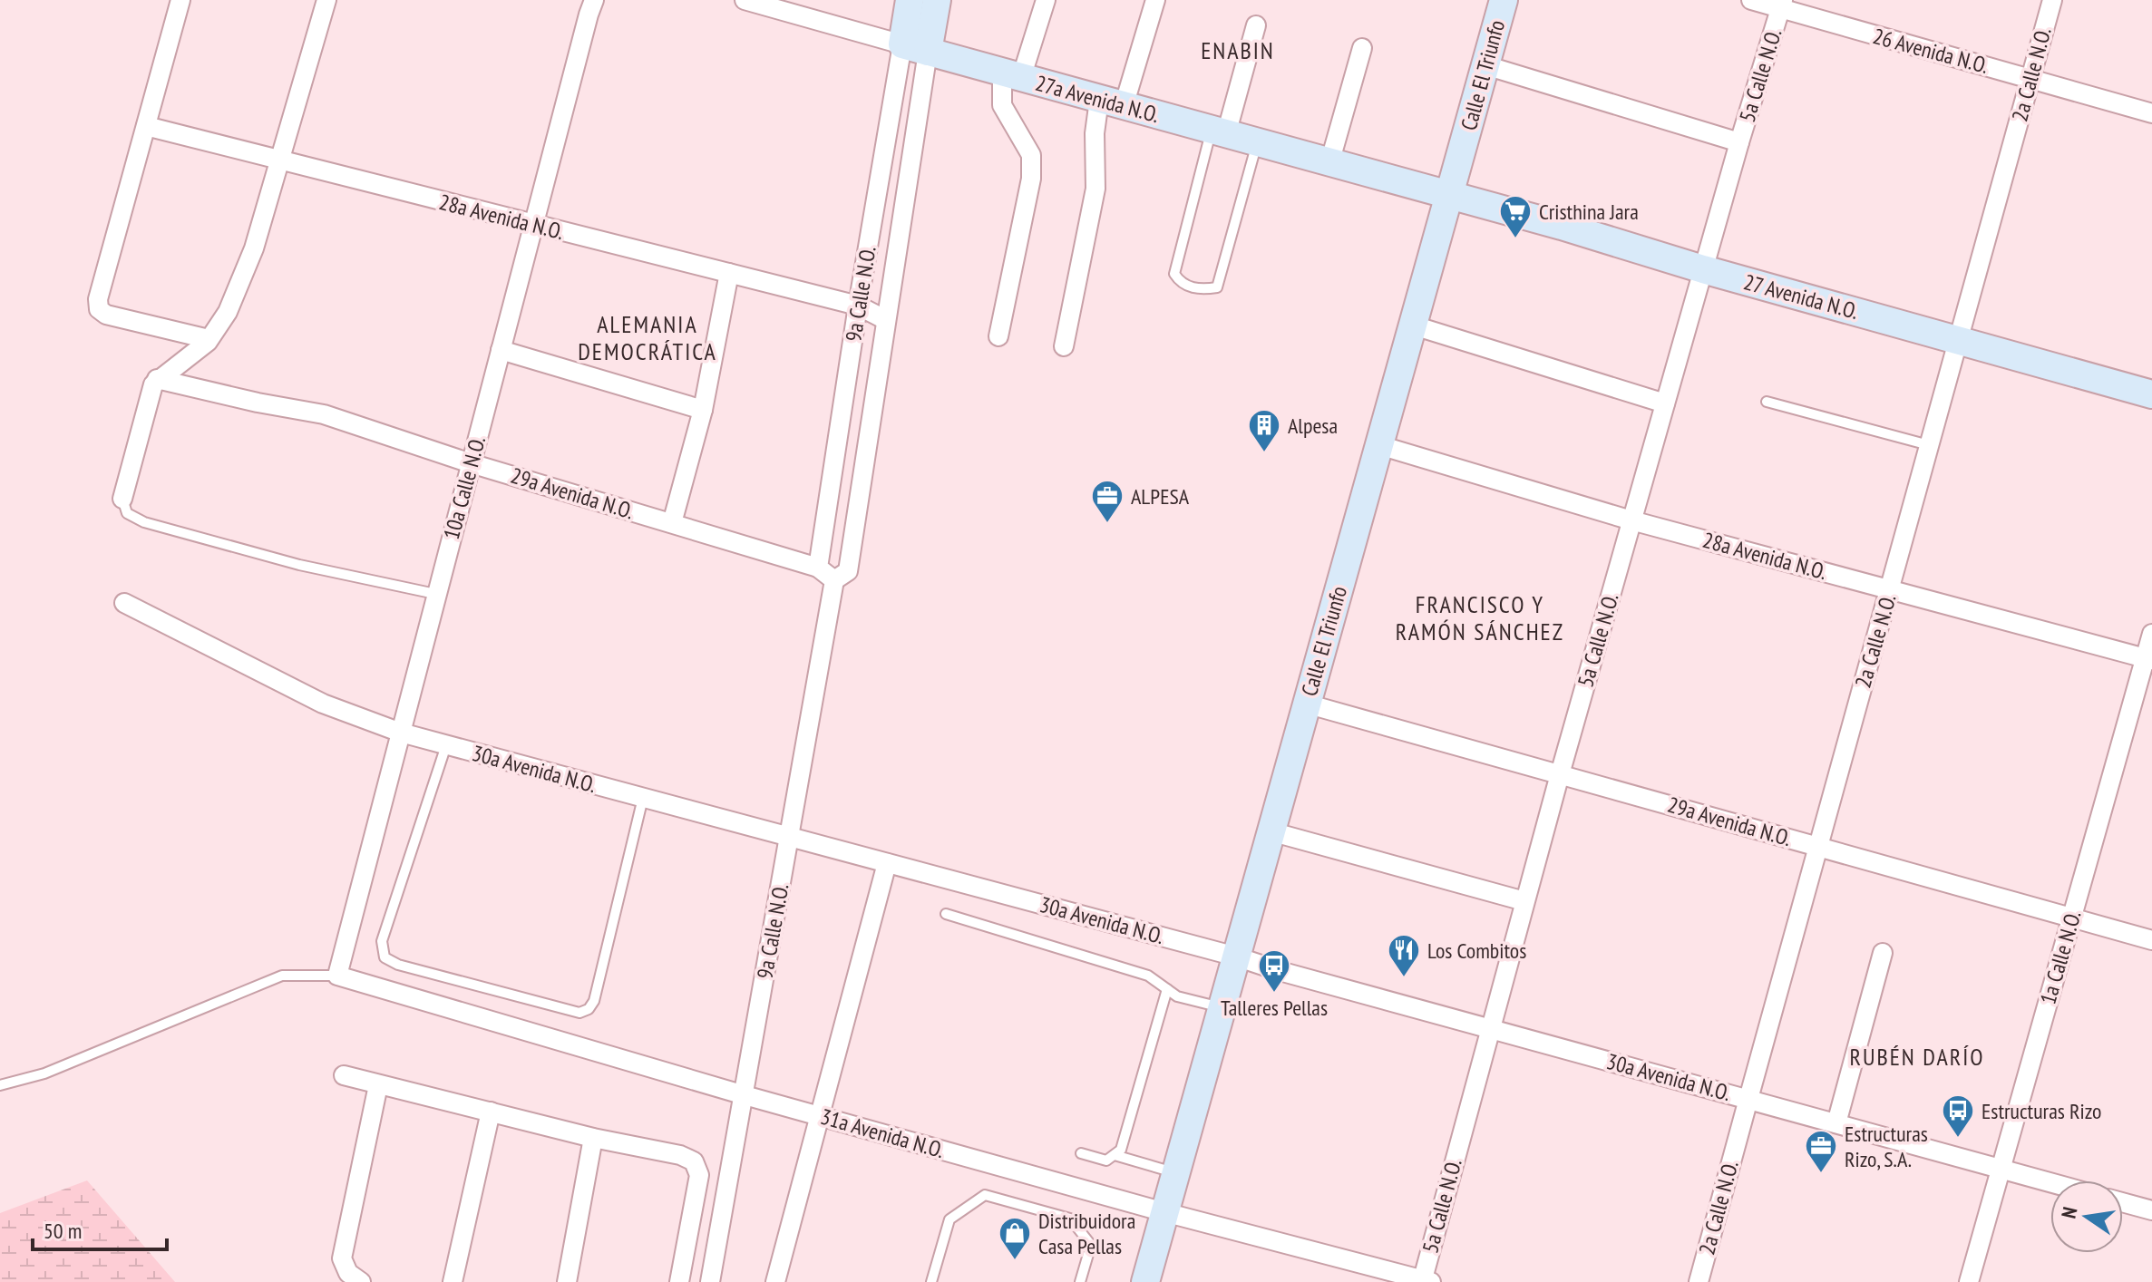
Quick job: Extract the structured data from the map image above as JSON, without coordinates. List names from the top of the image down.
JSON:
{
  "streets": {
    "main road": [
      "Calle El Triunfo",
      "27a Avenida N.O.",
      "9a Calle N.O.",
      "27 Avenida N.O."
    ],
    "street": [
      "26 Avenida N.O.",
      "2a Calle N.O.",
      "5a Calle N.O.",
      "28a Avenida N.O.",
      "10a Calle N.O.",
      "29a Avenida N.O.",
      "30a Avenida N.O.",
      "1a Calle N.O.",
      "31a Avenida N.O."
    ]
  },
  "crossings": [
    ["26 Avenida N.O.", "2a Calle N.O."],
    ["26 Avenida N.O.", "5a Calle N.O."],
    ["2a Calle N.O.", "28a Avenida N.O."],
    ["2a Calle N.O.", "27 Avenida N.O."],
    ["2a Calle N.O.", "29a Avenida N.O."],
    ["2a Calle N.O.", "30a Avenida N.O."],
    ["Calle El Triunfo", "27a Avenida N.O."],
    ["Calle El Triunfo", "28a Avenida N.O."],
    ["Calle El Triunfo", "27 Avenida N.O."],
    ["Calle El Triunfo", "29a Avenida N.O."],
    ["Calle El Triunfo", "30a Avenida N.O."],
    ["Calle El Triunfo", "31a Avenida N.O."],
    ["5a Calle N.O.", "28a Avenida N.O."],
    ["5a Calle N.O.", "27 Avenida N.O."],
    ["5a Calle N.O.", "29a Avenida N.O."],
    ["5a Calle N.O.", "30a Avenida N.O."],
    ["5a Calle N.O.", "31a Avenida N.O."],
    ["27a Avenida N.O.", "9a Calle N.O."],
    ["27a Avenida N.O.", "27 Avenida N.O."],
    ["28a Avenida N.O.", "9a Calle N.O."],
    ["28a Avenida N.O.", "10a Calle N.O."],
    ["28a Avenida N.O.", "1a Calle N.O."],
    ["9a Calle N.O.", "29a Avenida N.O."],
    ["9a Calle N.O.", "30a Avenida N.O."],
    ["9a Calle N.O.", "31a Avenida N.O."],
    ["10a Calle N.O.", "29a Avenida N.O."],
    ["10a Calle N.O.", "30a Avenida N.O."],
    ["10a Calle N.O.", "31a Avenida N.O."],
    ["29a Avenida N.O.", "1a Calle N.O."],
    ["30a Avenida N.O.", "1a Calle N.O."]
  ],
  "districts": [
    "ENABIN",
    "ALEMANIA DEMOCRÁTICA",
    "FRANCISCO Y RAMÓN SÁNCHEZ",
    "RUBÉN DARÍO"
  ],
  "places": {
    "supermarket": ["Cristhina Jara"],
    "building": ["Alpesa"],
    "office": ["ALPESA", "Estructuras Rizo, S.A."],
    "restaurant": ["Los Combitos"],
    "bus stop": ["Talleres Pellas", "Estructuras Rizo"],
    "shop": ["Distribuidora Casa Pellas"]
  },
  "scale_bar": "50 m",
  "north": "left"
}
